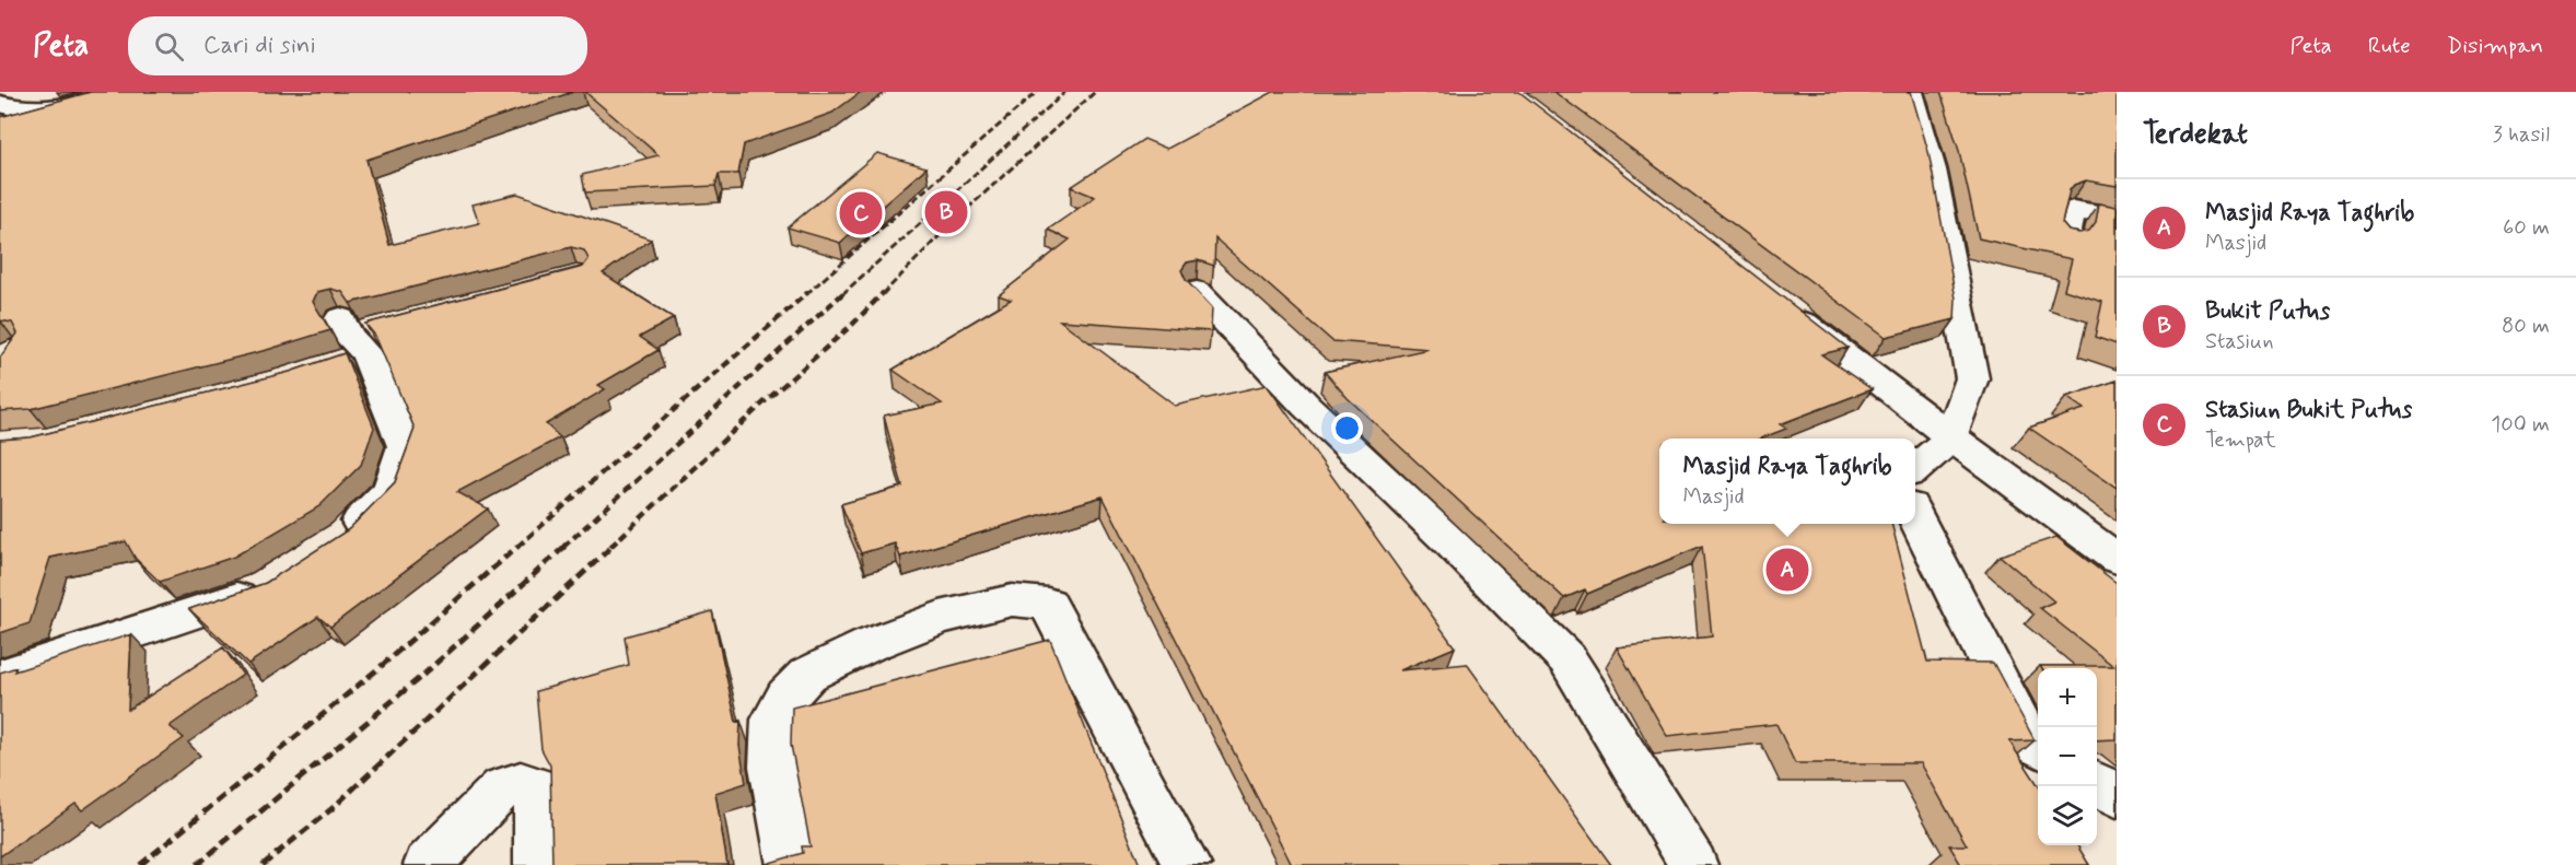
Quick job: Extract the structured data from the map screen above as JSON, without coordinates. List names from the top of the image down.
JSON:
{
  "page": {
    "header": "Peta",
    "search": "Cari di sini",
    "nav": ["Peta", "Rute", "Disimpan"],
    "heading": ["Terdekat", "3 hasil"],
    "list": [
      {
        "mark": "A",
        "name": "Masjid Raya Taghrib",
        "note": "Masjid",
        "value": "60 m"
      },
      {
        "mark": "B",
        "name": "Bukit Putus",
        "note": "Stasiun",
        "value": "80 m"
      },
      {
        "mark": "C",
        "name": "Stasiun Bukit Putus",
        "note": "Tempat",
        "value": "100 m"
      }
    ],
    "pins": ["B", "C", "A"],
    "popup": ["Masjid Raya Taghrib", "Masjid"],
    "map_buttons": ["+", "−"]
  }
}
